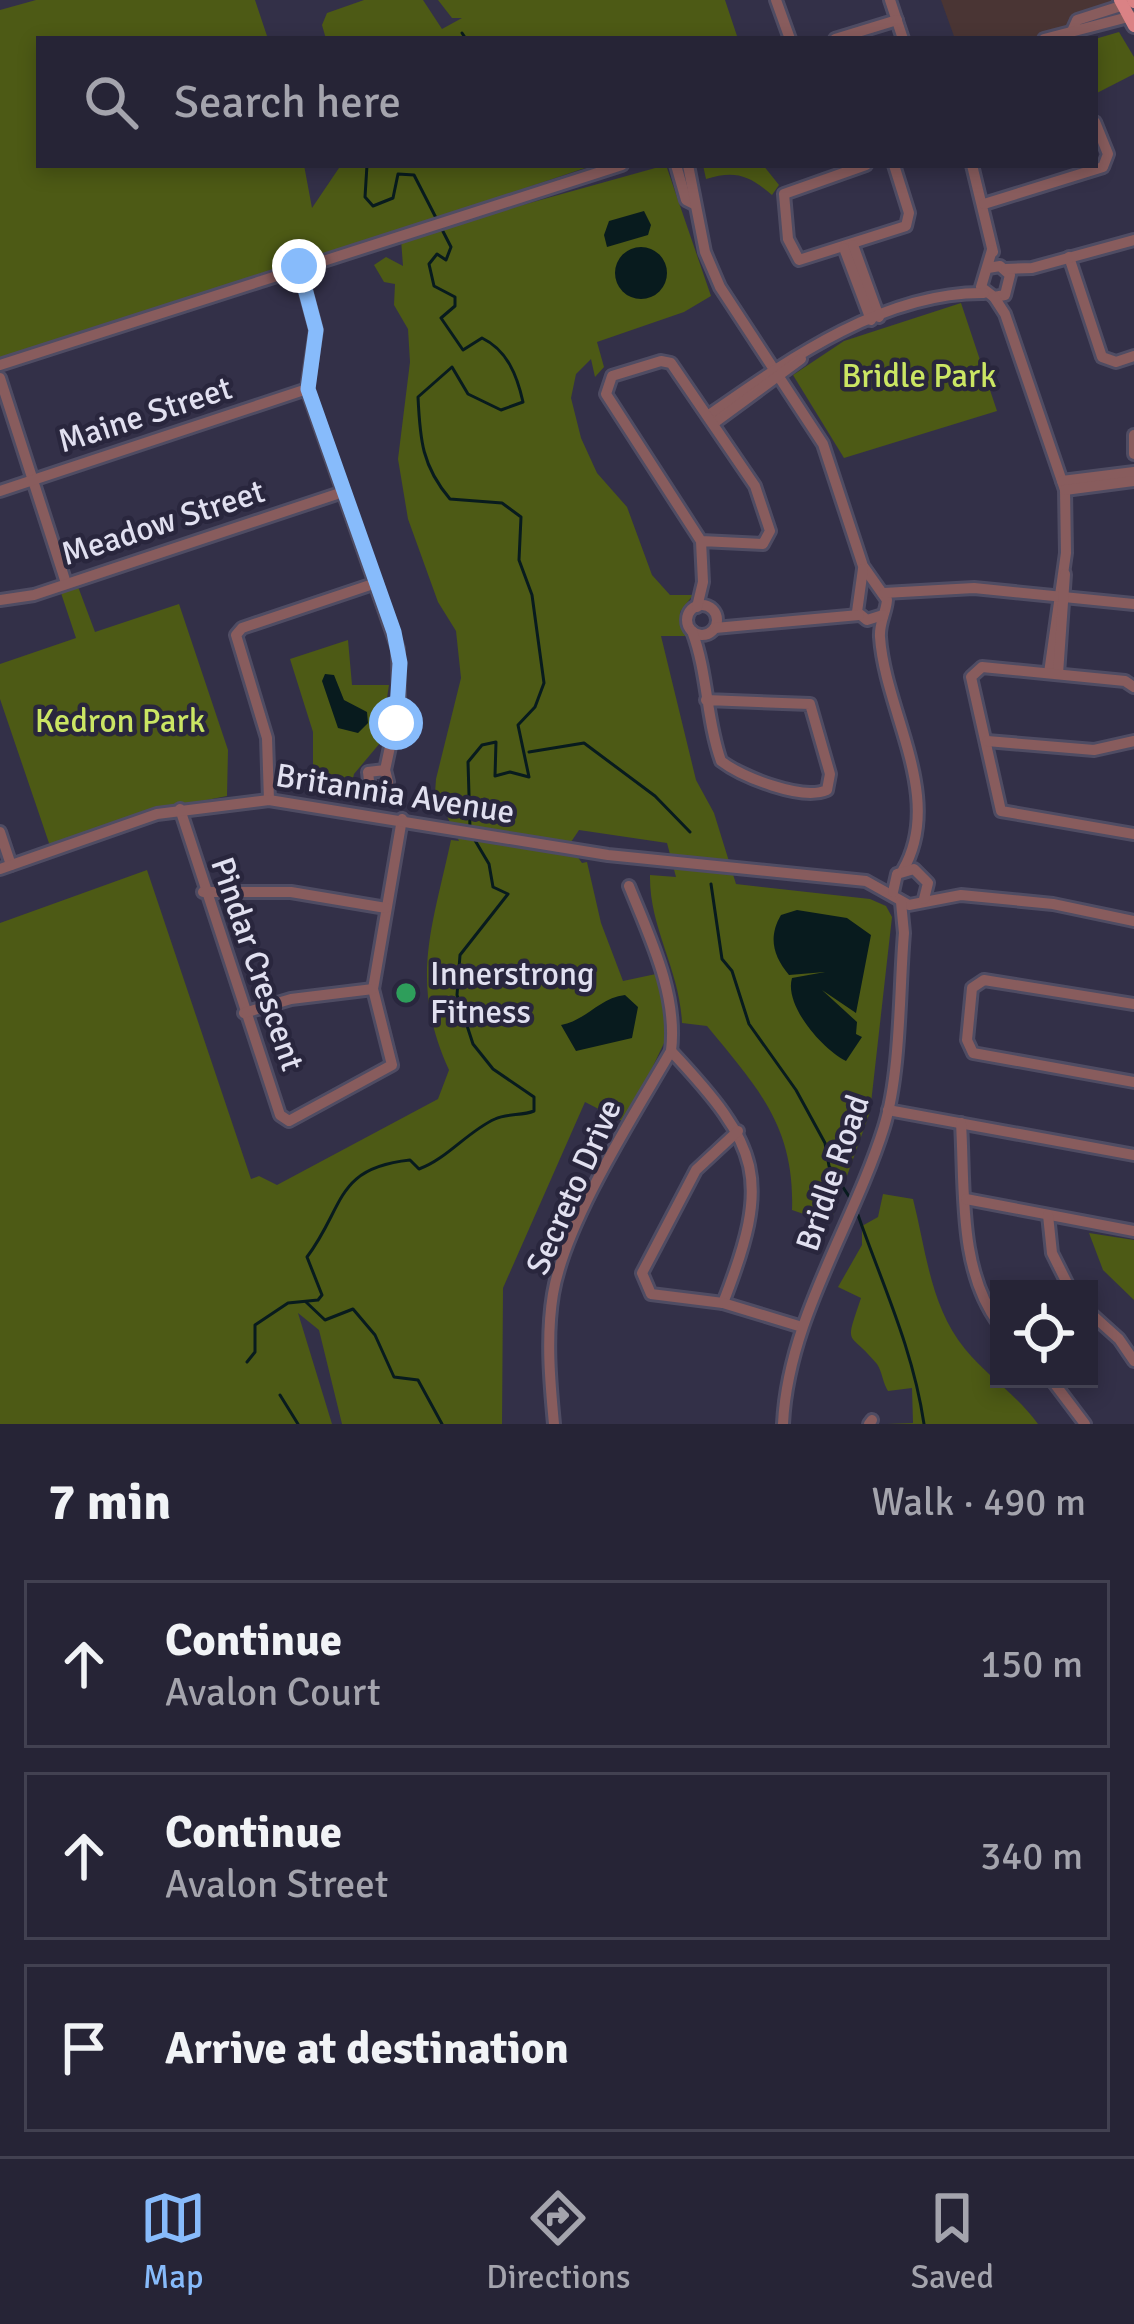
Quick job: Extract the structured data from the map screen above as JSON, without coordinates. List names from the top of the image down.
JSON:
{
  "streets": {
    "street": [
      "Maine Street",
      "Meadow Street",
      "Britannia Avenue",
      "Pindar Crescent",
      "Bridle Road",
      "Secreto Drive"
    ]
  },
  "crossings": [
    ["Britannia Avenue", "Pindar Crescent"]
  ],
  "parks": ["Bridle Park", "Kedron Park"],
  "places": ["Innerstrong Fitness"],
  "page": {
    "search": "Search here",
    "heading": ["7 min", "Walk · 490 m"],
    "list": [
      ["Continue", "Avalon Court", "150 m"],
      ["Continue", "Avalon Street", "340 m"],
      "Arrive at destination"
    ],
    "nav": ["Map", "Directions", "Saved"]
  }
}
